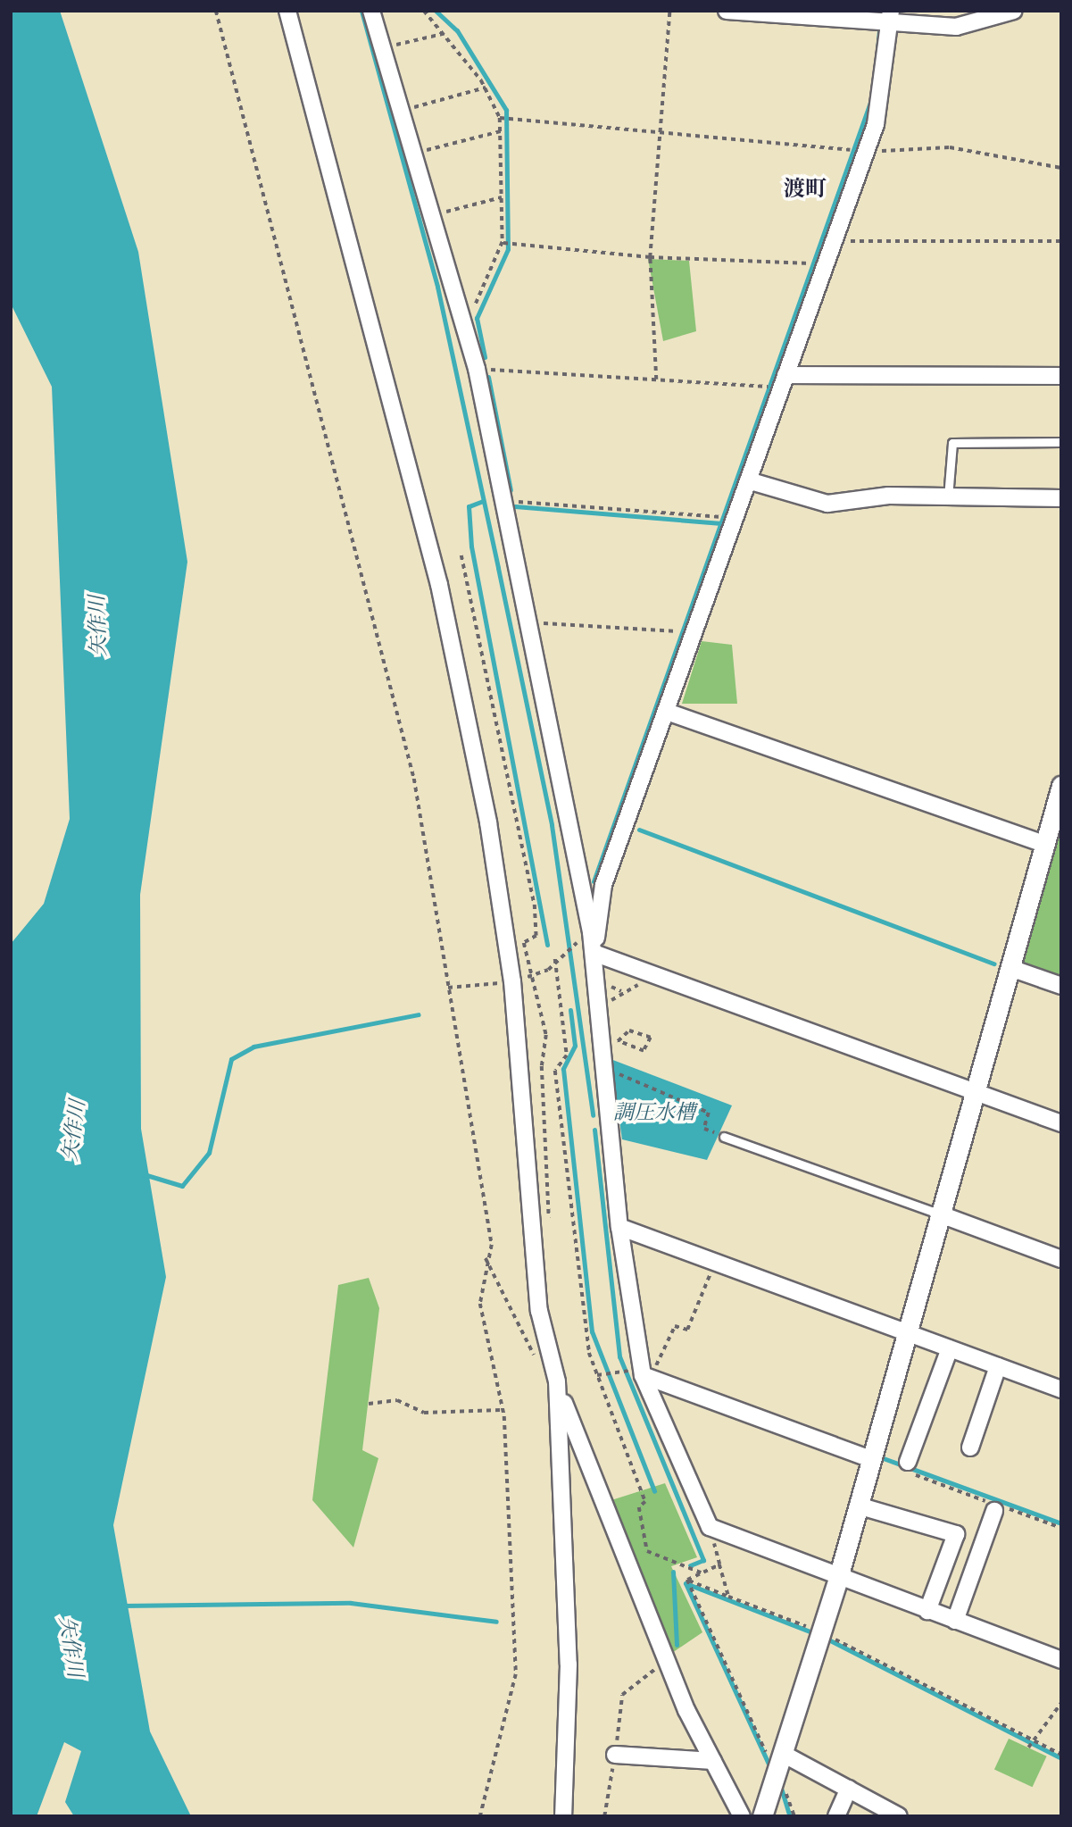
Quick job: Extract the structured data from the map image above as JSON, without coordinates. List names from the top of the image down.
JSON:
{
  "districts": ["渡町"],
  "water": ["矢作川", "調圧水槽"]
}
